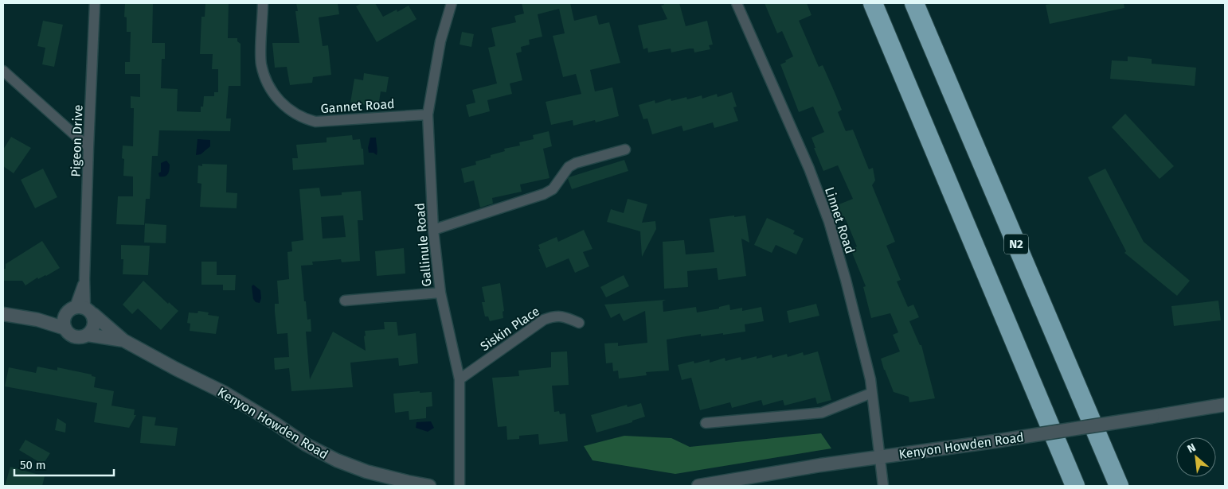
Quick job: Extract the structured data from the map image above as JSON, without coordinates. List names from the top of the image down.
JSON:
{
  "streets": {
    "highway": ["N2"],
    "street": [
      "Gannet Road",
      "Pigeon Drive",
      "Linnet Road",
      "Gallinule Road",
      "Siskin Place",
      "Kenyon Howden Road"
    ]
  },
  "crossings": [
    ["Gannet Road", "Gallinule Road"],
    ["Pigeon Drive", "Kenyon Howden Road"],
    ["Linnet Road", "Kenyon Howden Road"],
    ["Gallinule Road", "Siskin Place"]
  ],
  "scale_bar": "50 m",
  "north": "top left"
}
